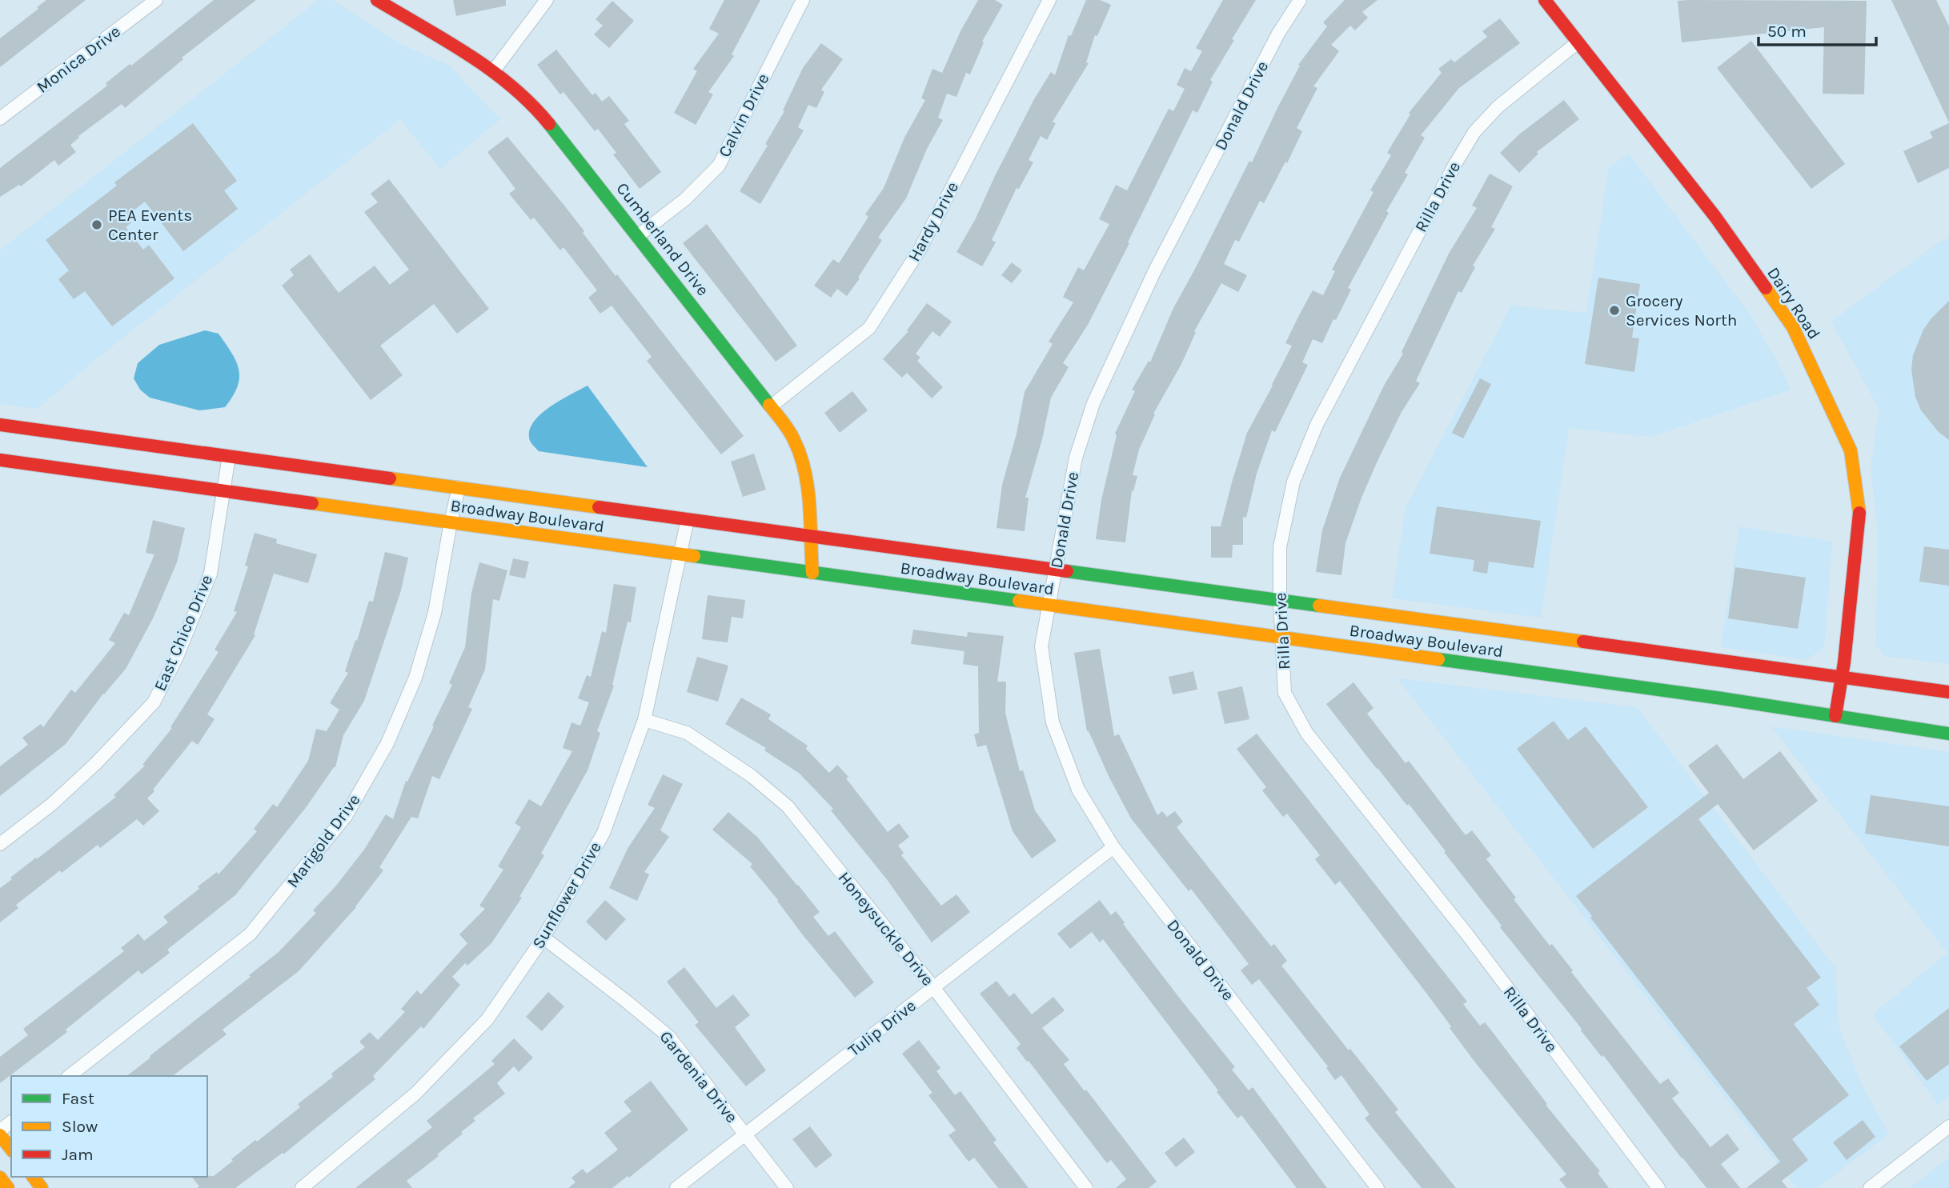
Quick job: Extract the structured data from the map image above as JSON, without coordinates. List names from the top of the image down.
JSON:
{
  "streets": {
    "main road": ["Cumberland Drive", "Dairy Road", "Broadway Boulevard"],
    "street": [
      "Monica Drive",
      "Donald Drive",
      "Calvin Drive",
      "Rilla Drive",
      "Hardy Drive",
      "East Chico Drive",
      "Marigold Drive",
      "Sunflower Drive",
      "Honeysuckle Drive",
      "Tulip Drive",
      "Gardenia Drive"
    ]
  },
  "crossings": [
    ["Donald Drive", "Broadway Boulevard"],
    ["Donald Drive", "Tulip Drive"],
    ["Calvin Drive", "Cumberland Drive"],
    ["Rilla Drive", "Dairy Road"],
    ["Rilla Drive", "Broadway Boulevard"],
    ["Hardy Drive", "Cumberland Drive"],
    ["Cumberland Drive", "Broadway Boulevard"],
    ["Dairy Road", "Broadway Boulevard"],
    ["Broadway Boulevard", "East Chico Drive"],
    ["Broadway Boulevard", "Marigold Drive"],
    ["Broadway Boulevard", "Sunflower Drive"],
    ["Sunflower Drive", "Honeysuckle Drive"],
    ["Sunflower Drive", "Gardenia Drive"],
    ["Honeysuckle Drive", "Tulip Drive"],
    ["Tulip Drive", "Gardenia Drive"]
  ],
  "places": ["PEA Events Center", "Grocery Services North"],
  "legend": ["Fast", "Slow", "Jam"],
  "scale_bar": "50 m"
}
